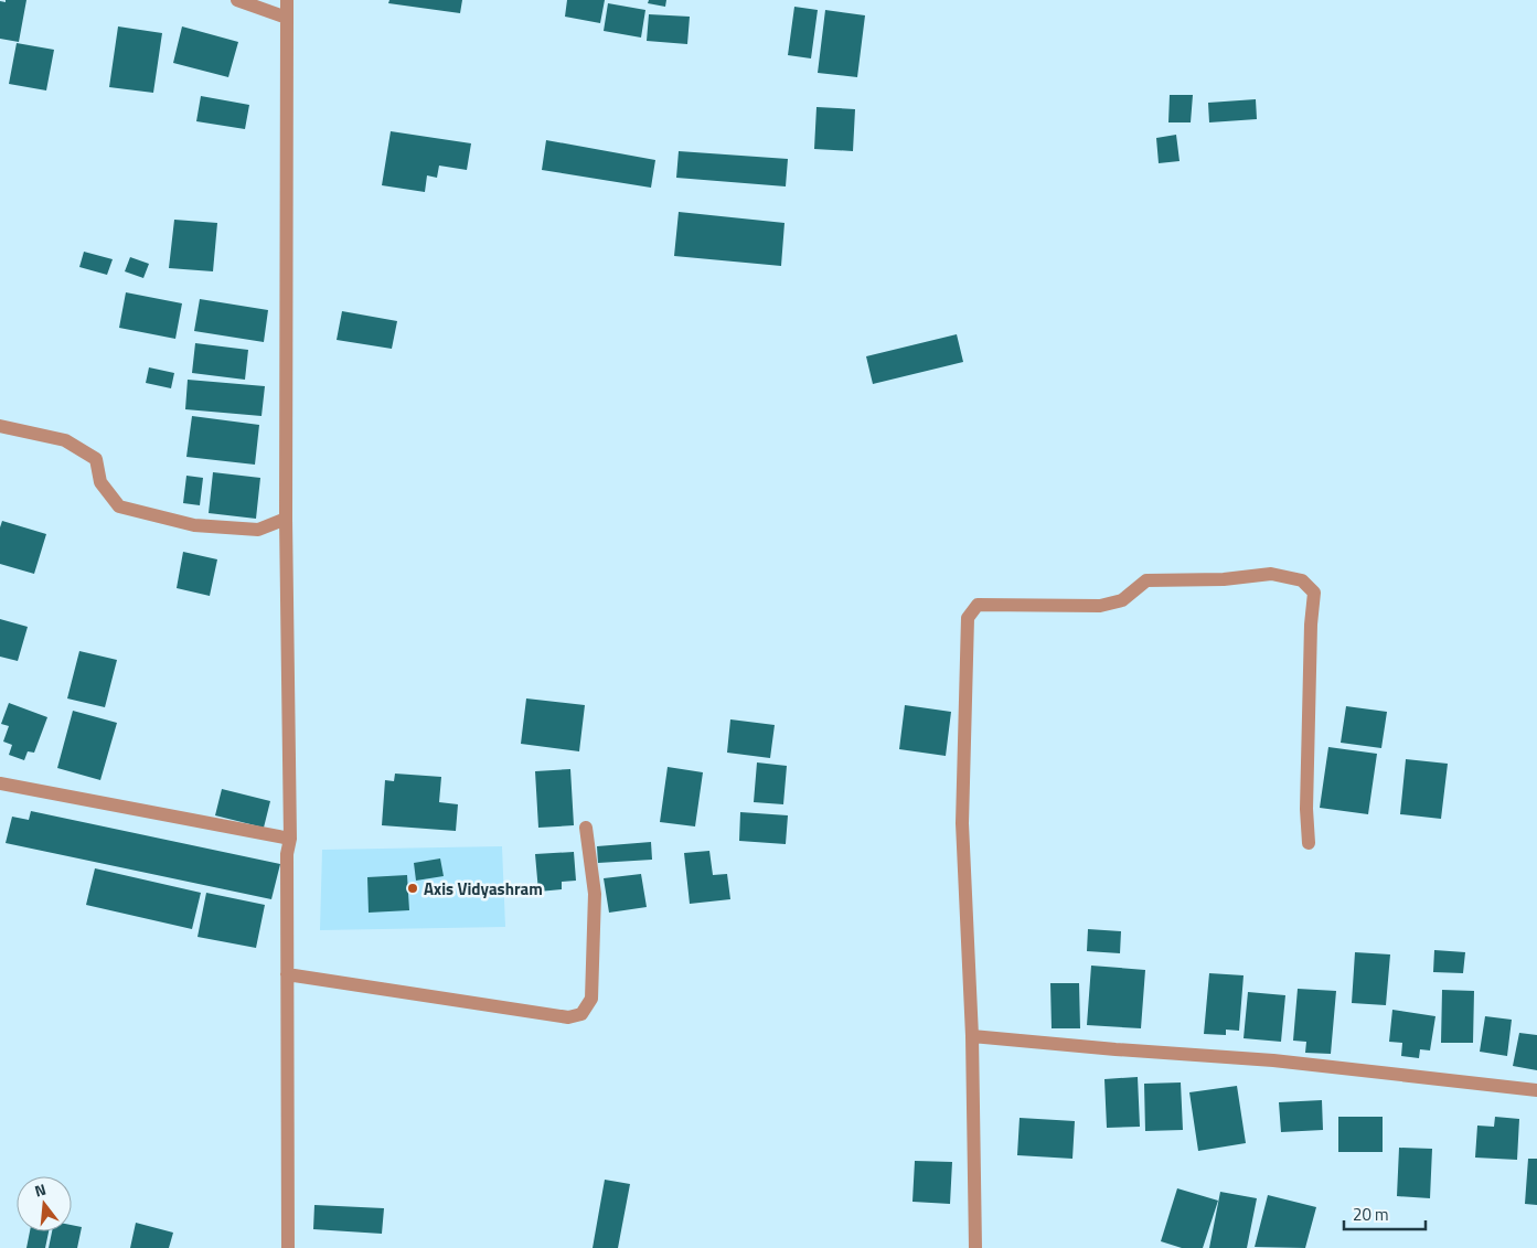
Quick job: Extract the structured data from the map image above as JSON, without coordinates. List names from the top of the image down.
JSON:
{
  "places": ["Axis Vidyashram"],
  "scale_bar": "20 m",
  "north": "top"
}
